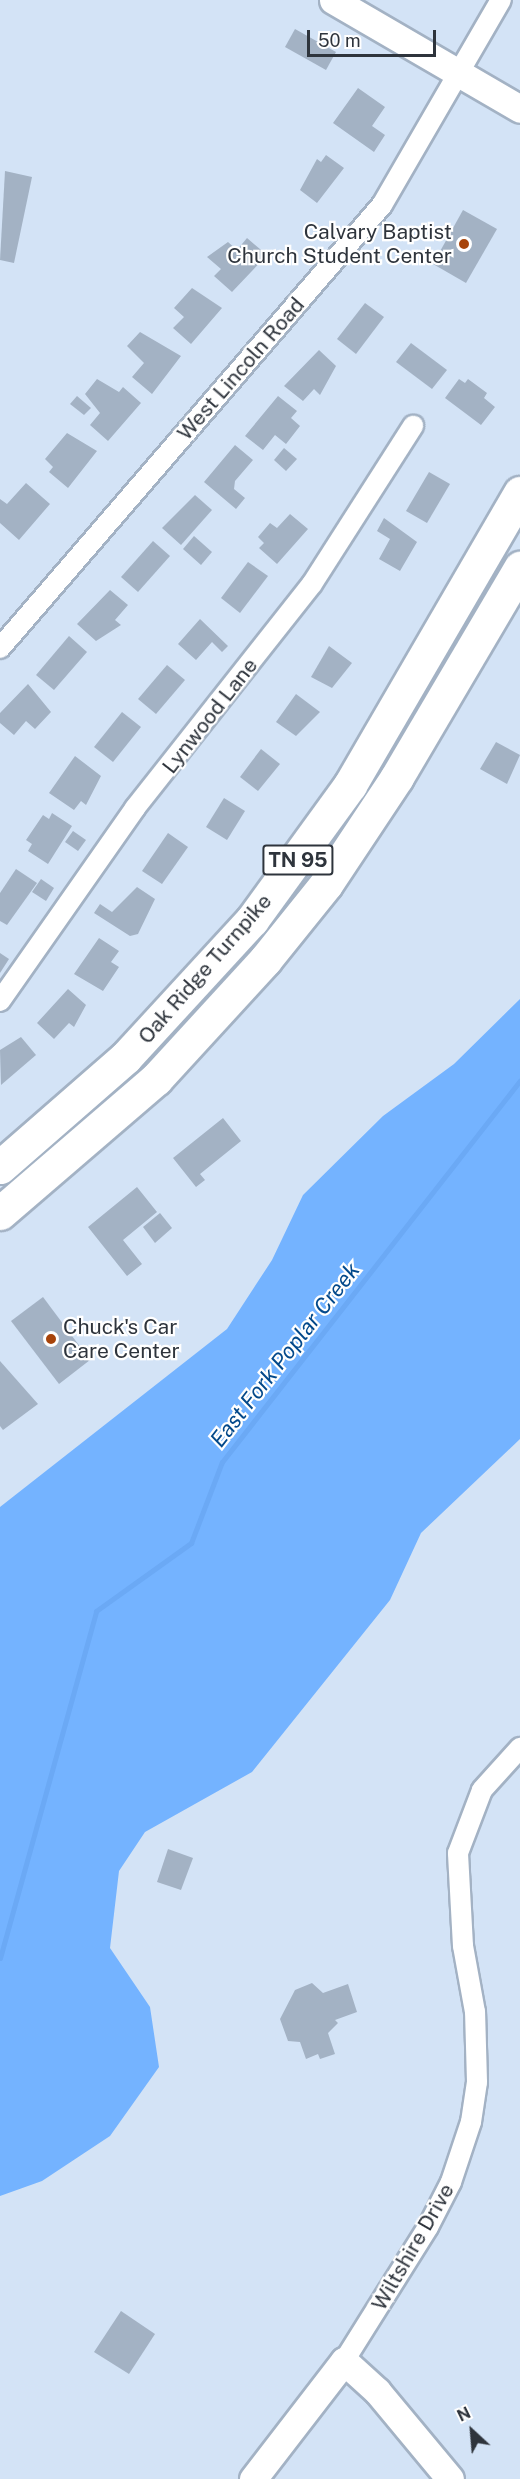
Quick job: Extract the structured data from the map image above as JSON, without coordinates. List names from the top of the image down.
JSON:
{
  "streets": {
    "highway": ["TN 95", "Oak Ridge Turnpike"],
    "street": ["West Lincoln Road", "Lynwood Lane", "Wiltshire Drive"]
  },
  "water": ["East Fork Poplar Creek"],
  "places": ["Calvary Baptist Church Student Center", "Chuck's Car Care Center"],
  "scale_bar": "50 m",
  "north": "top left"
}
